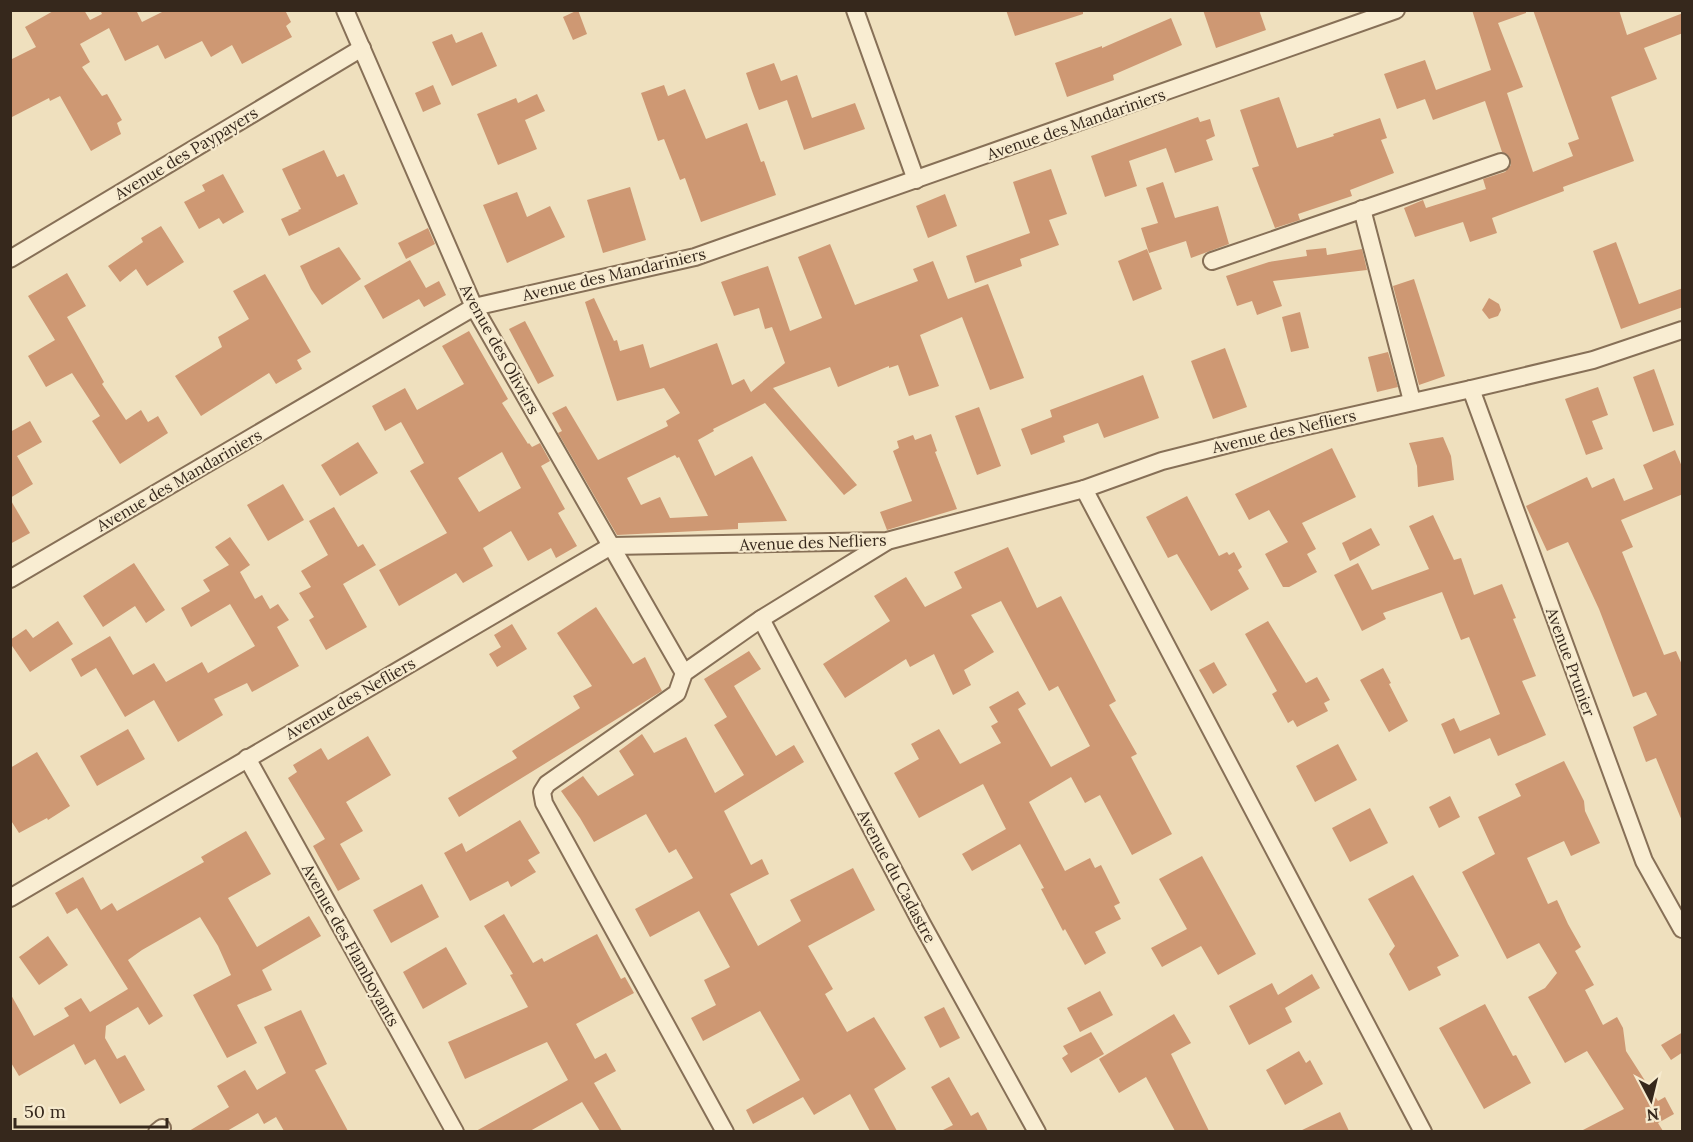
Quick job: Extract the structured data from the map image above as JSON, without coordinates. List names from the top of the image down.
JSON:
{
  "streets": {
    "street": [
      "Avenue des Mandariniers",
      "Avenue des Paypayers",
      "Avenue des Oliviers",
      "Avenue des Nefliers",
      "Avenue Prunier",
      "Avenue du Cadastre",
      "Avenue des Flamboyants"
    ]
  },
  "crossings": [
    ["Avenue des Mandariniers", "Avenue des Oliviers"],
    ["Avenue des Paypayers", "Avenue des Oliviers"],
    ["Avenue des Oliviers", "Avenue des Nefliers"],
    ["Avenue des Nefliers", "Avenue Prunier"],
    ["Avenue des Nefliers", "Avenue des Flamboyants"]
  ],
  "scale_bar": "50 m",
  "north": "bottom"
}
